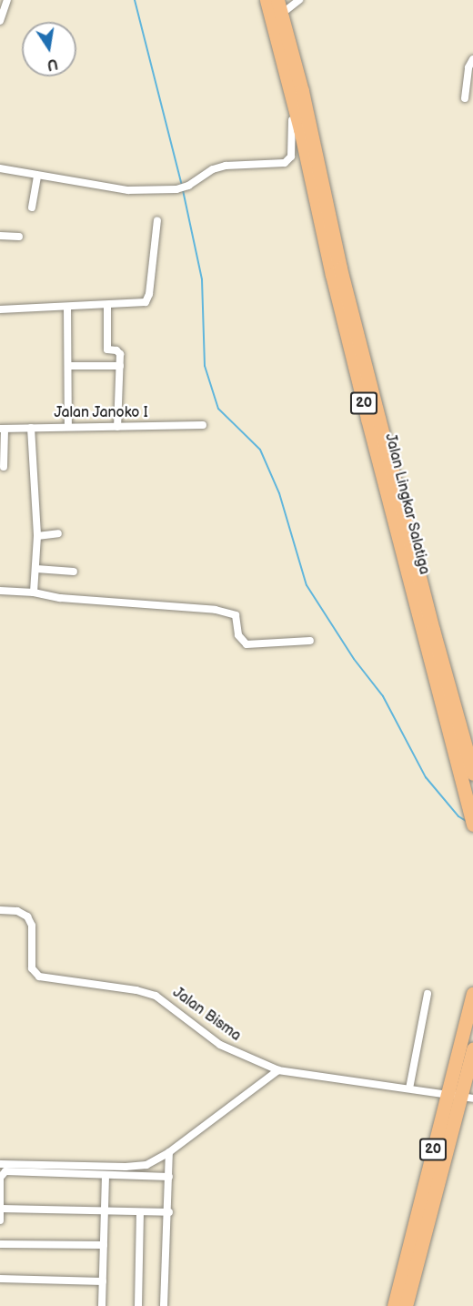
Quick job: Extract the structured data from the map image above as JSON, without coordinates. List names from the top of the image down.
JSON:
{
  "streets": {
    "highway": ["20", "Jalan Lingkar Salatiga"],
    "street": ["Jalan Janoko I", "Jalan Bisma"]
  },
  "crossings": [
    ["20", "Jalan Bisma"]
  ],
  "north": "bottom"
}
